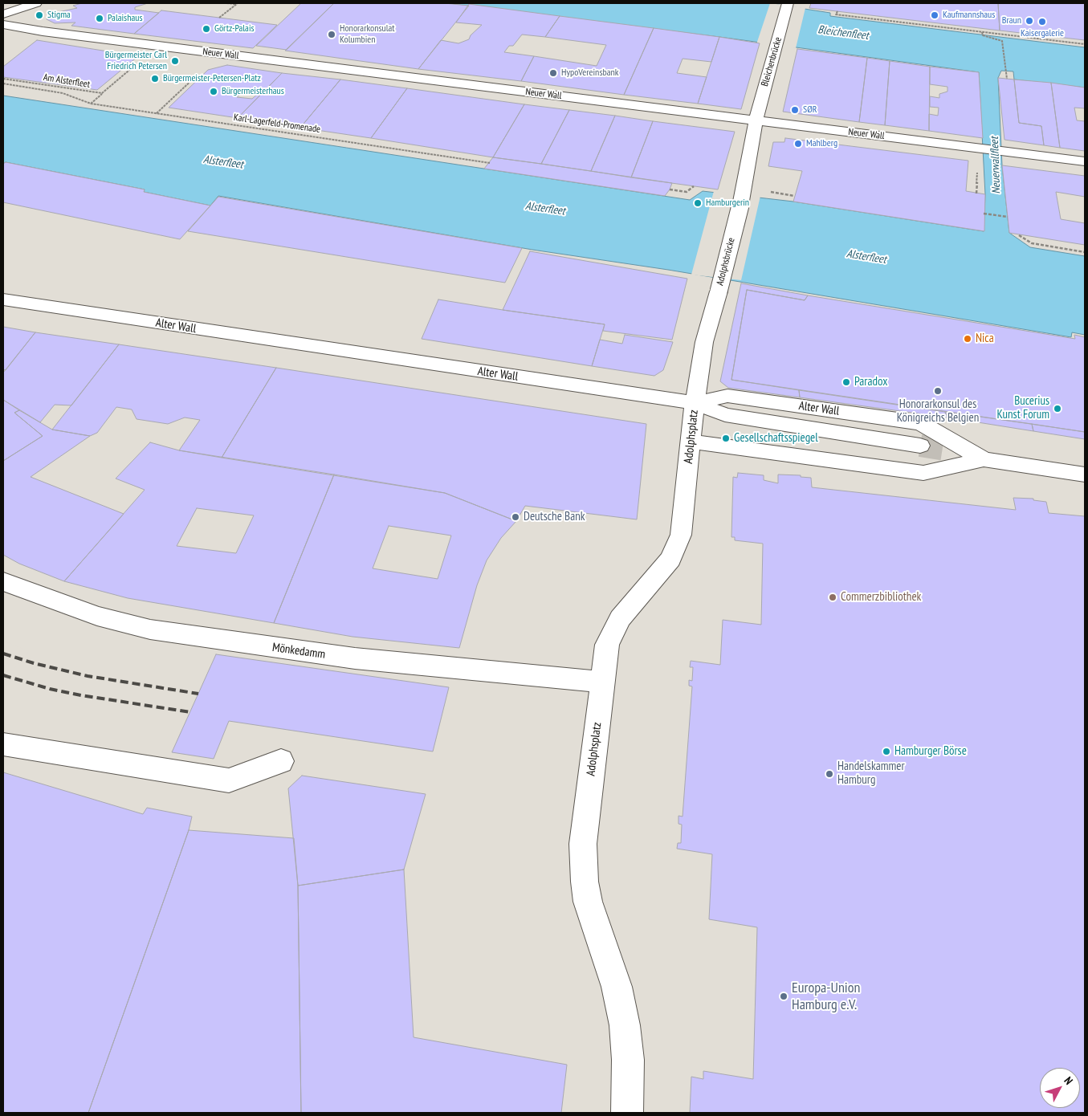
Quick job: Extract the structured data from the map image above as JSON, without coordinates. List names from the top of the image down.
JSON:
{
  "streets": {
    "street": [
      "Neuer Wall",
      "Bleichenbrücke",
      "Adolphsbrücke",
      "Alter Wall",
      "Adolphsplatz",
      "Mönkedamm"
    ],
    "path": ["Am Alsterfleet", "Karl-Lagerfeld-Promenade"]
  },
  "crossings": [
    ["Neuer Wall", "Bleichenbrücke"],
    ["Neuer Wall", "Am Alsterfleet"],
    ["Neuer Wall", "Adolphsbrücke"],
    ["Bleichenbrücke", "Adolphsbrücke"],
    ["Am Alsterfleet", "Karl-Lagerfeld-Promenade"],
    ["Adolphsbrücke", "Alter Wall"],
    ["Adolphsbrücke", "Adolphsplatz"],
    ["Alter Wall", "Adolphsplatz"],
    ["Adolphsplatz", "Mönkedamm"]
  ],
  "water": ["Bleichenfleet", "Alsterfleet", "Neuerwallfleet"],
  "places": [
    "Stigma",
    "Kaufmannshaus",
    "Palaishaus",
    "Braun",
    "Kaisergalerie",
    "Görtz-Palais",
    "Honorarkonsulat Kolumbien",
    "Bürgermeister Carl Friedrich Petersen",
    "HypoVereinsbank",
    "Bürgermeister-Petersen-Platz",
    "Bürgermeisterhaus",
    "SØR",
    "Mahlberg",
    "Hamburgerin",
    "Nica",
    "Paradox",
    "Honorarkonsul des Königreichs Belgien",
    "Bucerius Kunst Forum",
    "Gesellschaftsspiegel",
    "Deutsche Bank",
    "Commerzbibliothek",
    "Hamburger Börse",
    "Handelskammer Hamburg",
    "Europa-Union Hamburg e.V."
  ],
  "north": "top right"
}
